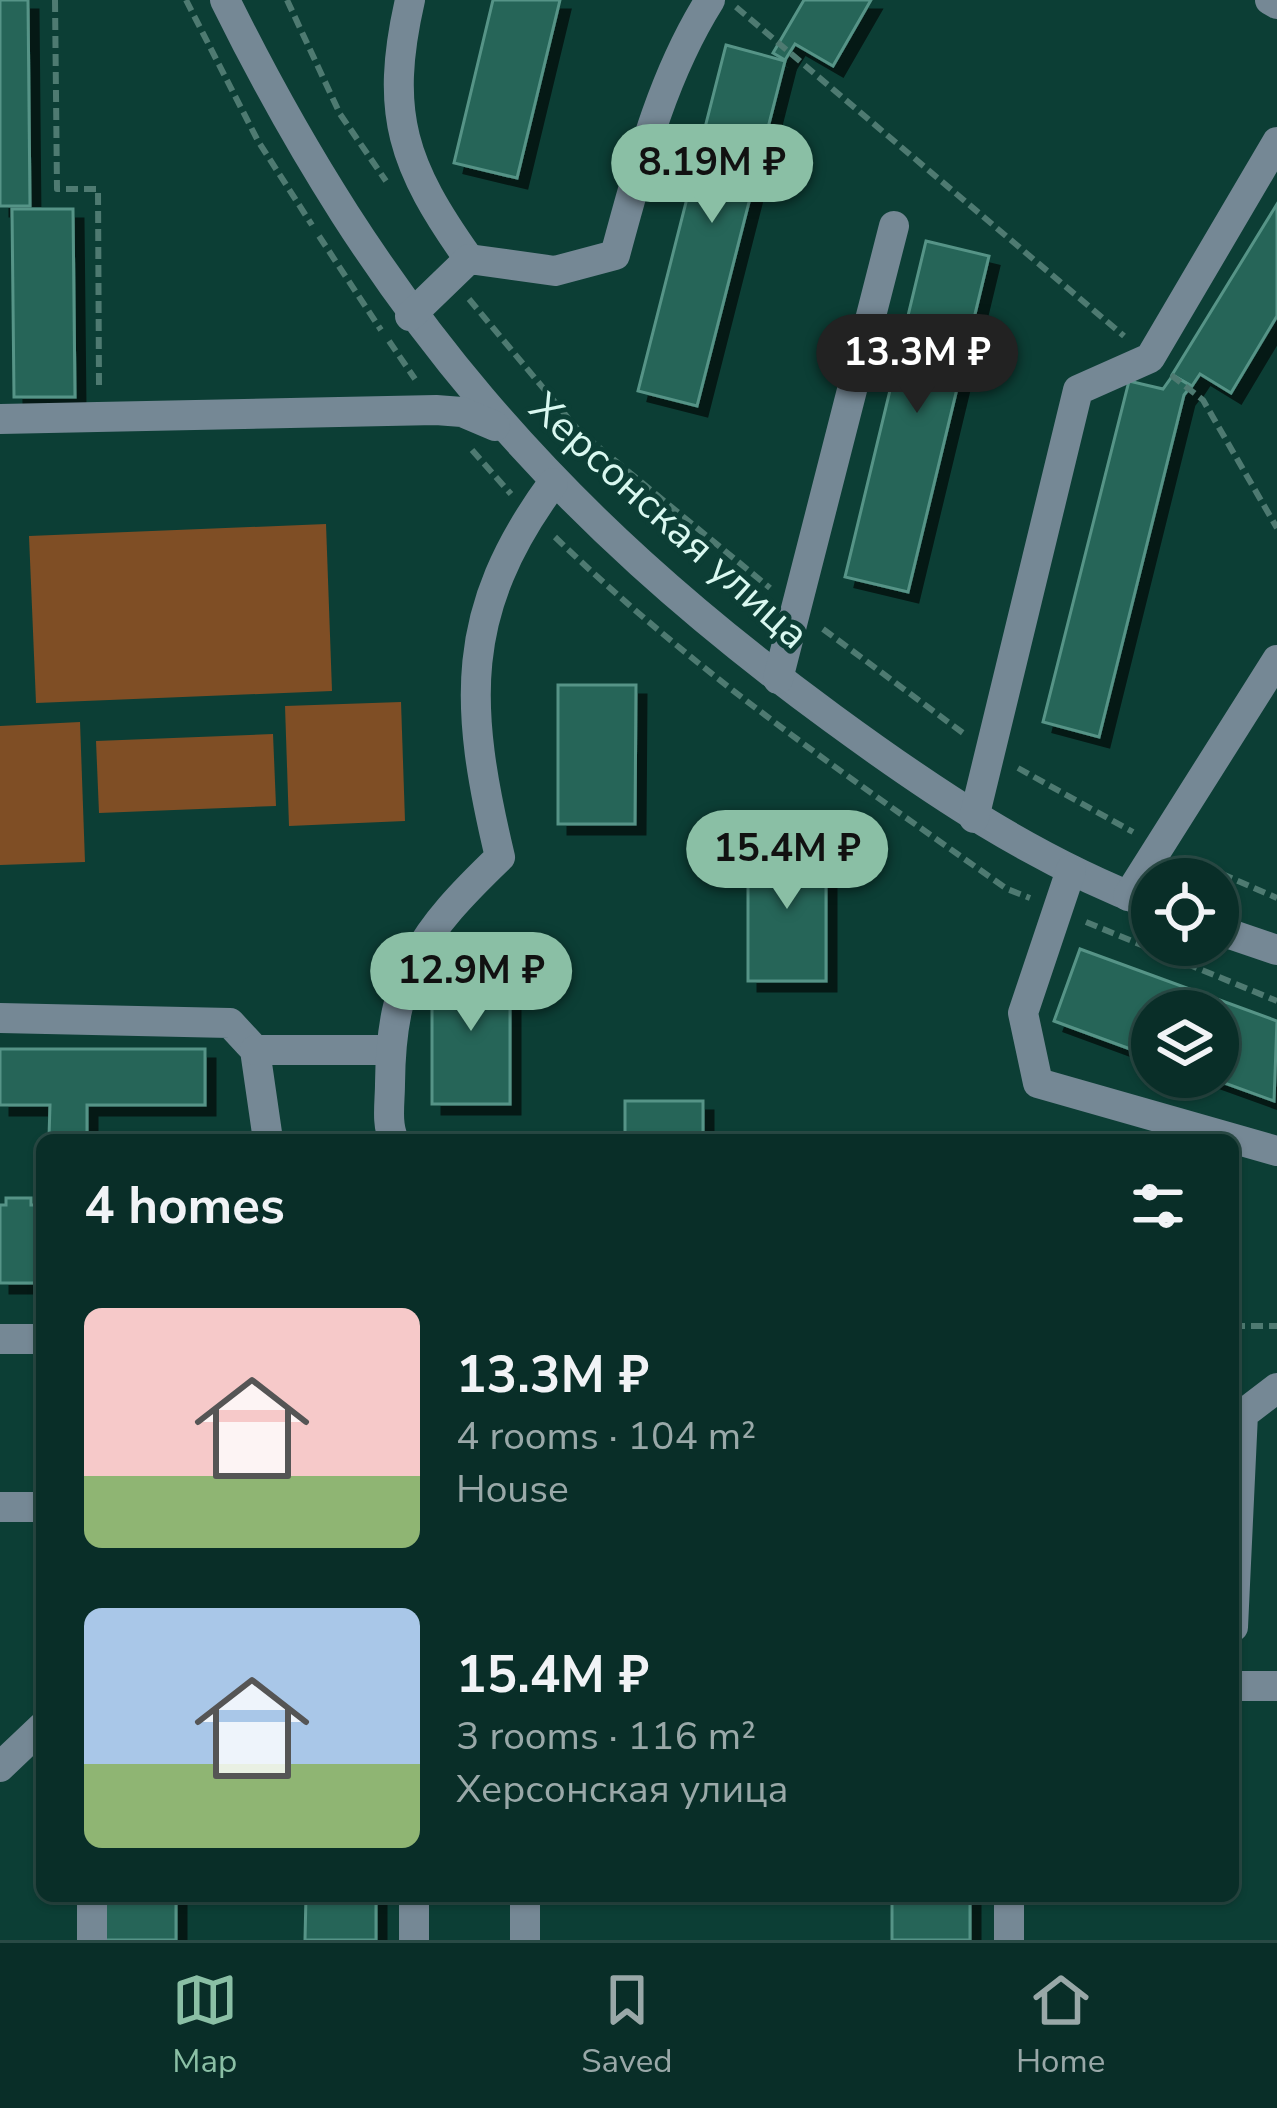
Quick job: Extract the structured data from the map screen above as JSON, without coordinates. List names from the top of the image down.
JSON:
{
  "streets": {
    "street": ["Херсонская улица"]
  },
  "page": {
    "price": [
      "8.19M ₽",
      "13.3M ₽",
      "15.4M ₽",
      "12.9M ₽"
    ],
    "heading": "4 homes",
    "list": [
      {
        "name": "13.3M ₽",
        "note": "4 rooms · 104 m² · House"
      },
      {
        "name": "15.4M ₽",
        "note": "3 rooms · 116 m² · Херсонская улица"
      }
    ],
    "tabs": ["Map", "Saved", "Home"]
  }
}
